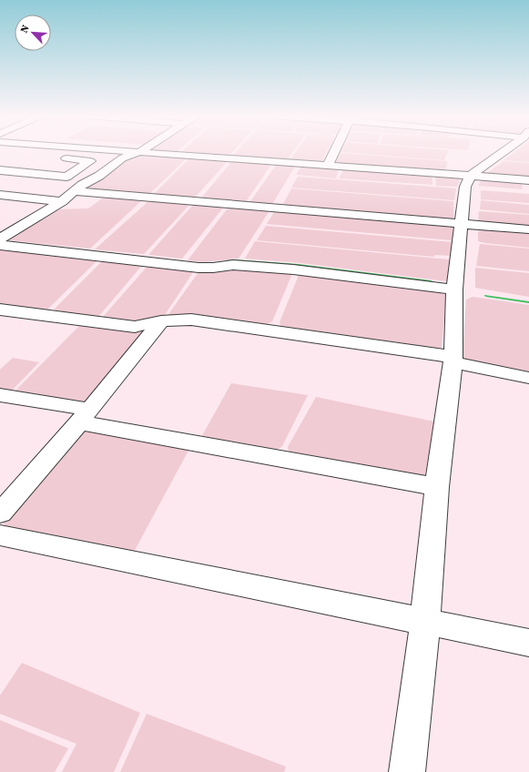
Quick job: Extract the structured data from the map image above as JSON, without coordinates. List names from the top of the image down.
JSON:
{
  "north": "top left"
}
